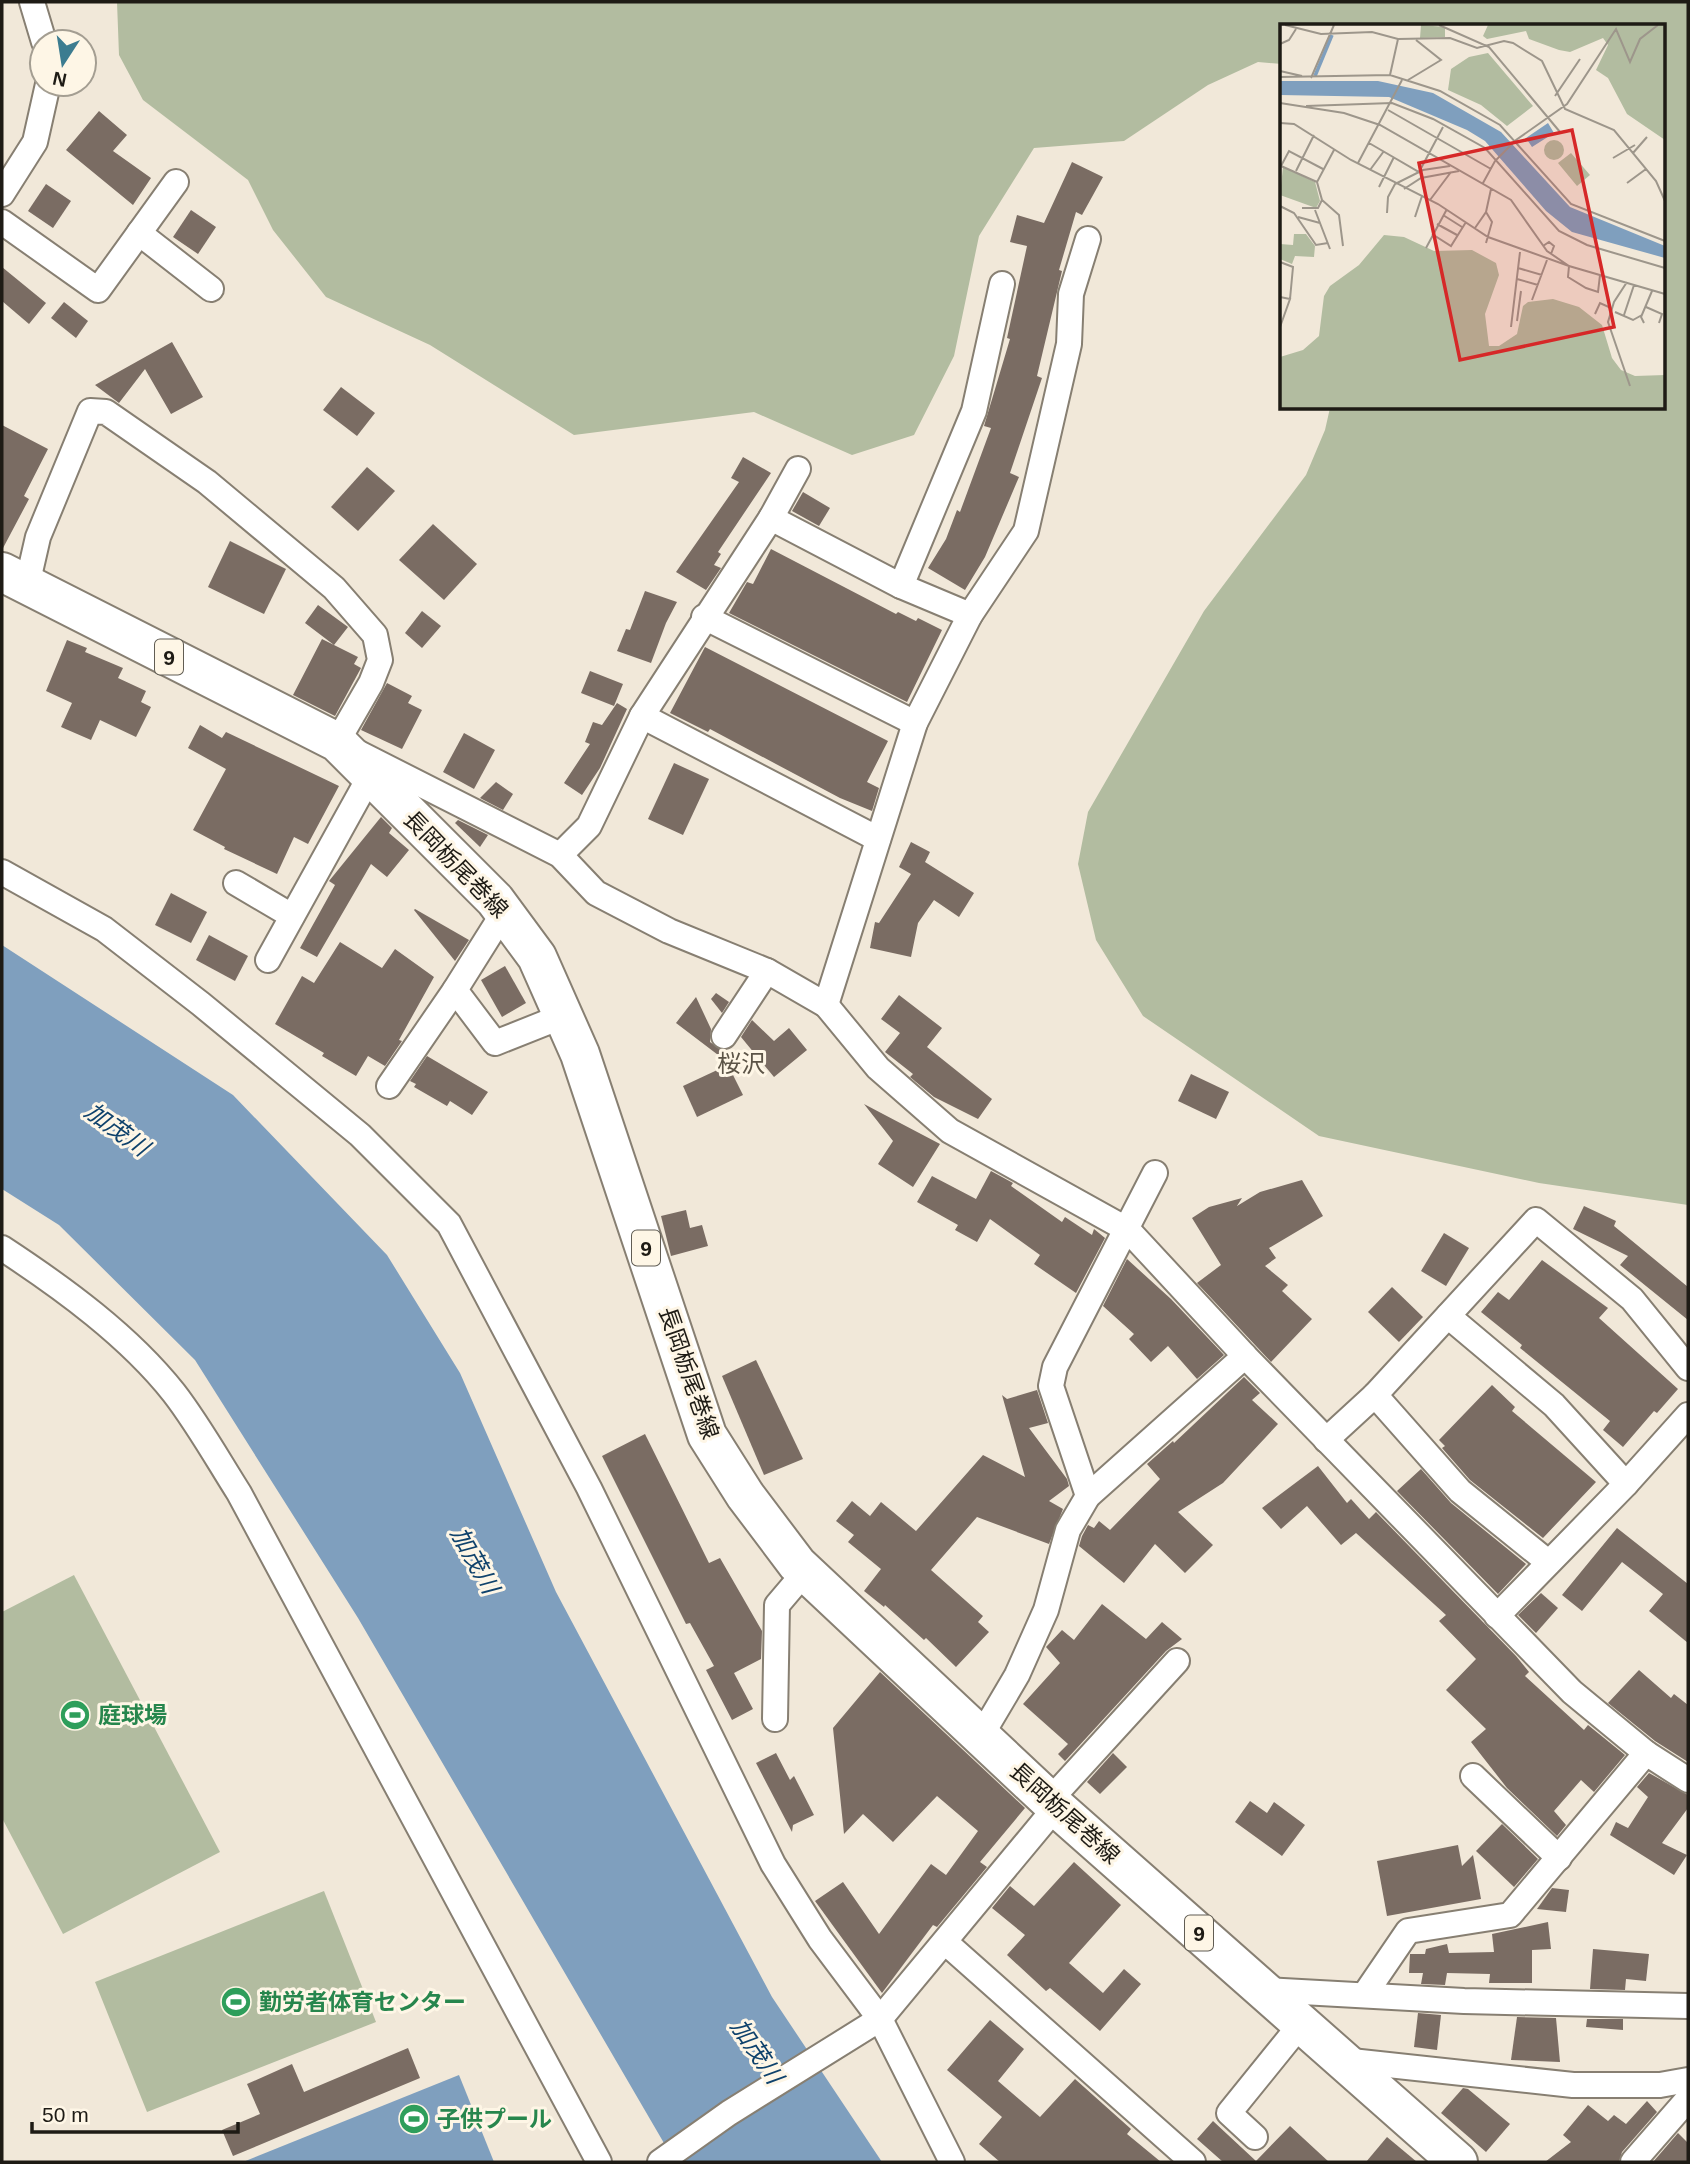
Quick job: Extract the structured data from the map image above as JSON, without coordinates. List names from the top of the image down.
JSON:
{
  "streets": {
    "main road": ["9", "長岡栃尾巻線"]
  },
  "districts": ["桜沢"],
  "water": ["加茂川"],
  "places": {
    "sports": ["庭球場", "勤労者体育センター", "子供プール"]
  },
  "scale_bar": "50 m",
  "north": "bottom"
}
